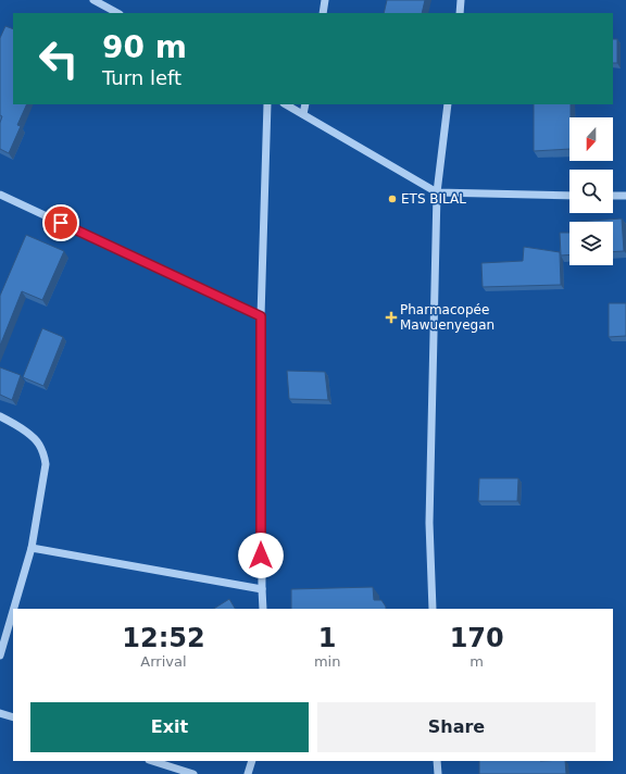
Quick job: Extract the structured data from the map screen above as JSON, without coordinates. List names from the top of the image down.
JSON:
{
  "places": {
    "other": ["ETS BILAL"],
    "health": ["Pharmacopée Mawuenyegan"]
  },
  "north": "bottom",
  "page": {
    "turn": ["90 m", "Turn left"],
    "eta": [
      "12:52",
      "Arrival",
      "1",
      "min",
      "170",
      "m"
    ],
    "buttons": ["Exit", "Share"]
  }
}
